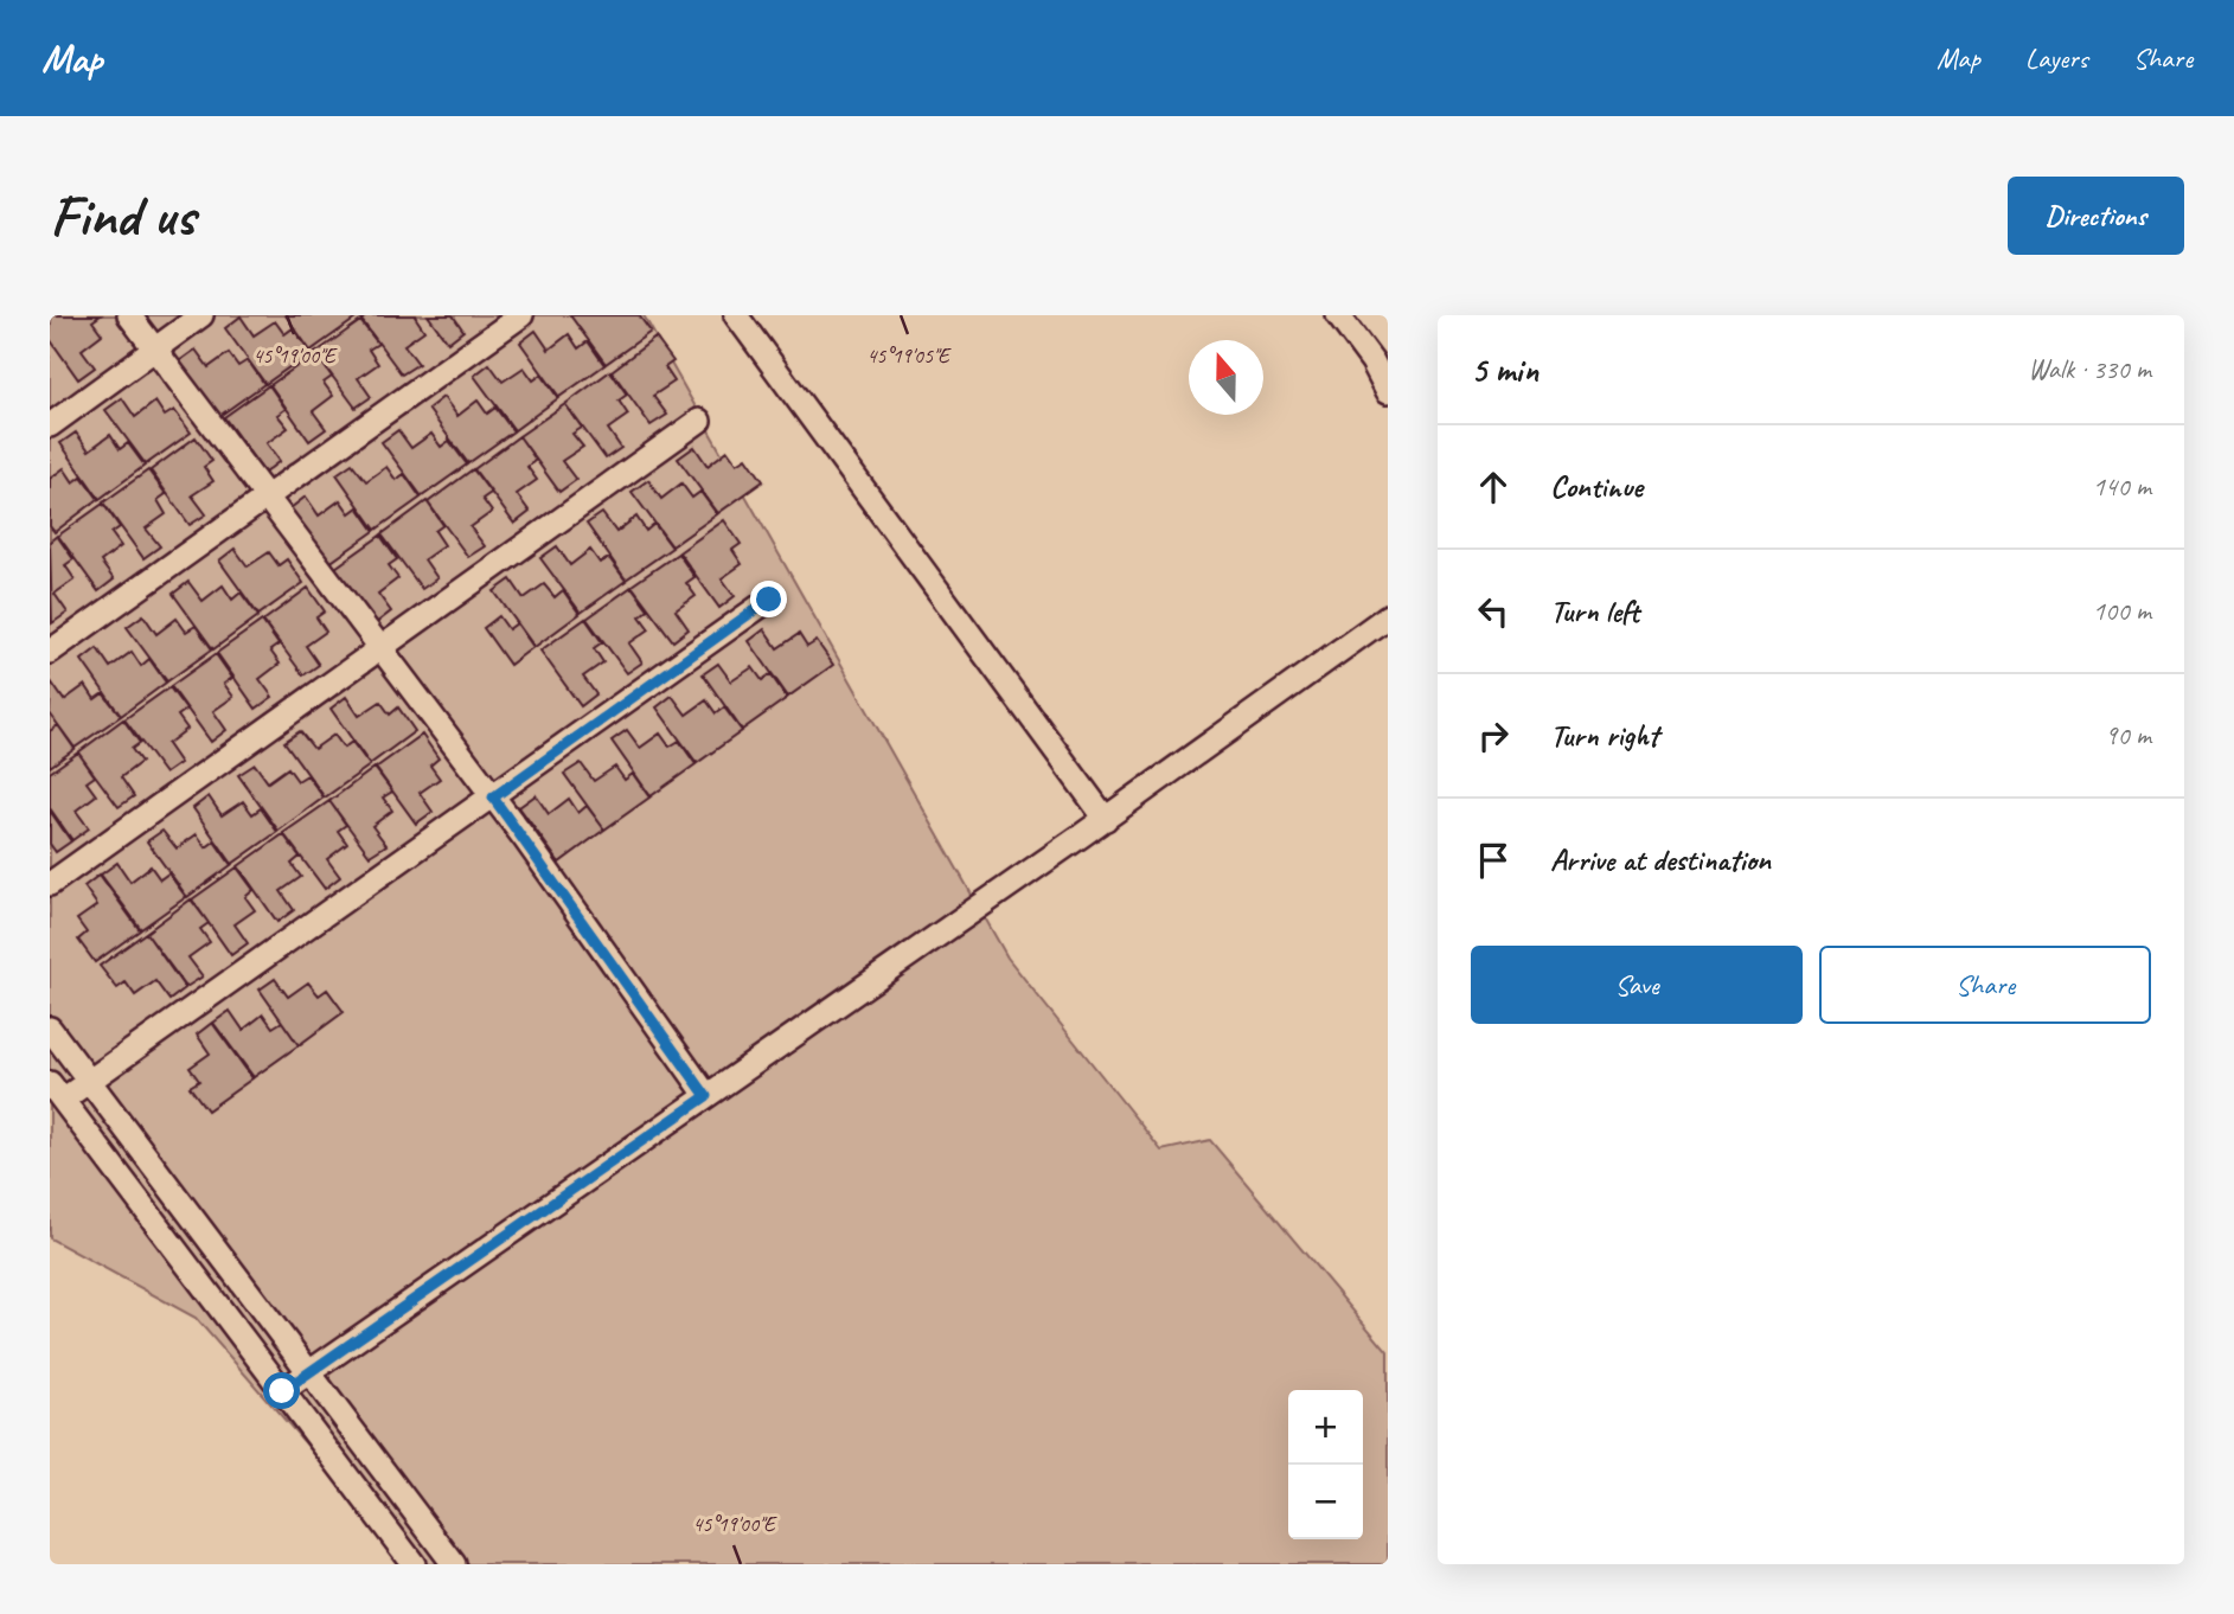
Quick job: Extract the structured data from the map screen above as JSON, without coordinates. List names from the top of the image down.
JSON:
{
  "north": "top",
  "page": {
    "header": "Map",
    "nav": ["Map", "Layers", "Share"],
    "buttons": [
      "Directions",
      ["Save", "Share"]
    ],
    "title": "Find us",
    "heading": ["5 min", "Walk · 330 m"],
    "list": [
      ["Continue", "140 m"],
      ["Turn left", "100 m"],
      ["Turn right", "90 m"],
      "Arrive at destination"
    ],
    "map_buttons": ["+", "−"]
  },
  "coordinates": ["45°19'00\"E", "45°19'05\"E"]
}
